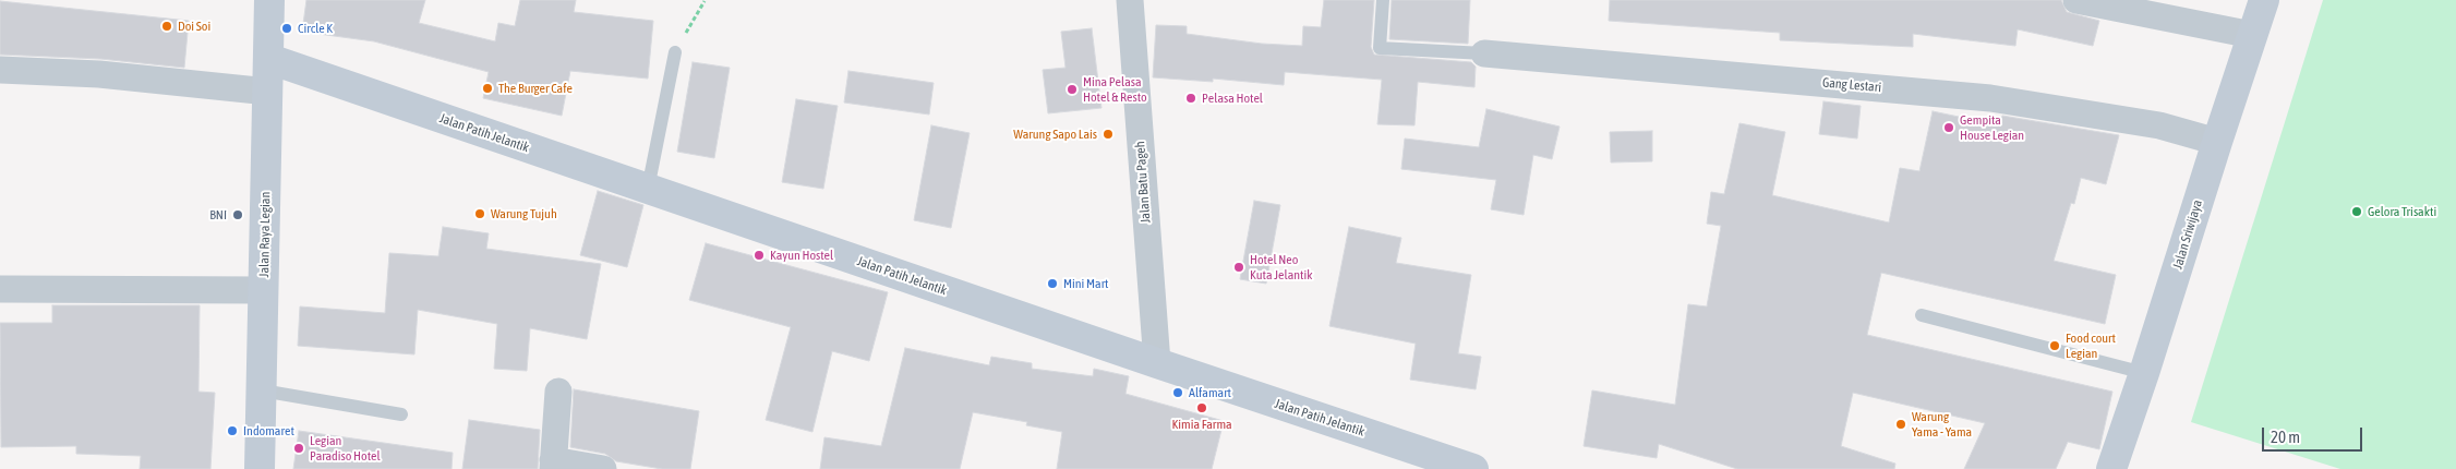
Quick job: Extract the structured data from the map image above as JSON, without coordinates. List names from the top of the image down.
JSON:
{
  "streets": {
    "street": [
      "Gang Lestari",
      "Jalan Patih Jelantik",
      "Jalan Batu Pageh",
      "Jalan Raya Legian",
      "Jalan Sriwijaya"
    ]
  },
  "crossings": [
    ["Gang Lestari", "Jalan Sriwijaya"],
    ["Jalan Patih Jelantik", "Jalan Batu Pageh"],
    ["Jalan Patih Jelantik", "Jalan Raya Legian"]
  ],
  "places": [
    "Doi Soi",
    "Circle K",
    "The Burger Cafe",
    "Mina Pelasa Hotel & Resto",
    "Pelasa Hotel",
    "Gempita House Legian",
    "Warung Sapo Lais",
    "Gelora Trisakti",
    "Warung Tujuh",
    "BNI",
    "Kayun Hostel",
    "Hotel Neo Kuta Jelantik",
    "Mini Mart",
    "Food court Legian",
    "Alfamart",
    "Kimia Farma",
    "Warung Yama - Yama",
    "Indomaret",
    "Legian Paradiso Hotel"
  ],
  "scale_bar": "20 m"
}
